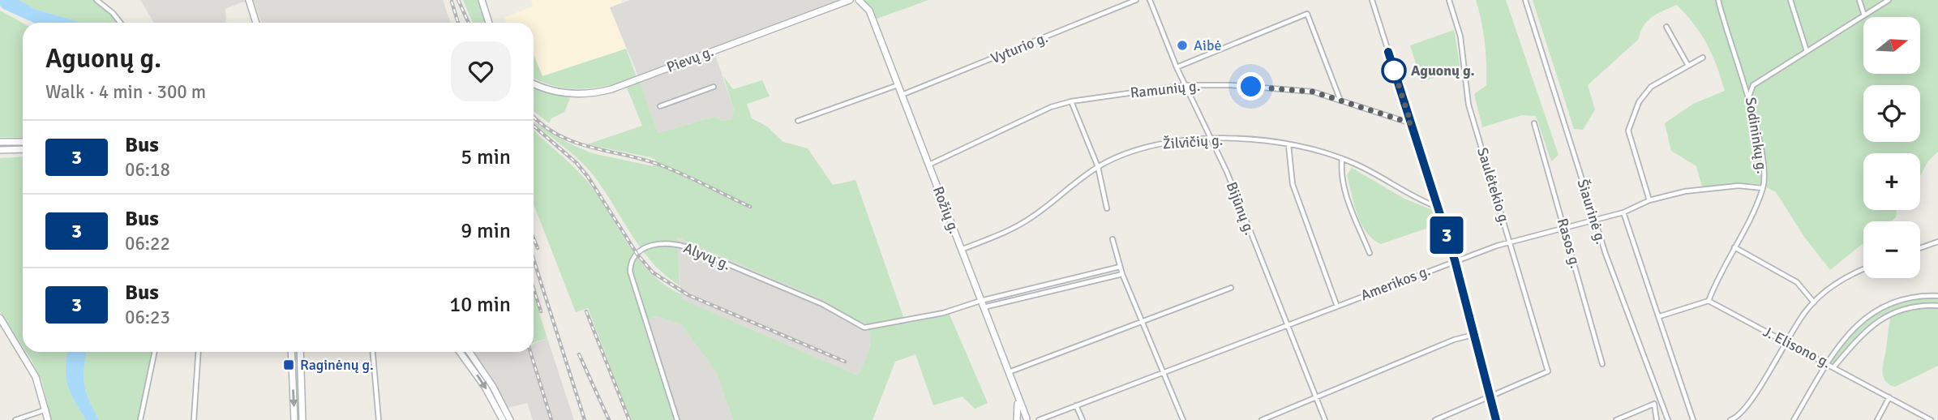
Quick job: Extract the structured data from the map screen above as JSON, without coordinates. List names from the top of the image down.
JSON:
{
  "streets": {
    "street": [
      "Vyturio g.",
      "Pievų g.",
      "Ramunių g.",
      "Sodininkų g.",
      "Žilvičių g.",
      "Saulėtekio g.",
      "Bijūnų g.",
      "Rožių g.",
      "Šiaurinė g.",
      "Rasos g.",
      "Alyvų g.",
      "Amerikos g.",
      "J. Elisono g."
    ]
  },
  "crossings": [
    ["Vyturio g.", "Rožių g."],
    ["Ramunių g.", "Bijūnų g."],
    ["Ramunių g.", "Rožių g."],
    ["Sodininkų g.", "Amerikos g."],
    ["Sodininkų g.", "J. Elisono g."],
    ["Žilvičių g.", "Bijūnų g."],
    ["Žilvičių g.", "Rožių g."],
    ["Saulėtekio g.", "Amerikos g."],
    ["Bijūnų g.", "Amerikos g."],
    ["Rožių g.", "Alyvų g."],
    ["Šiaurinė g.", "Amerikos g."],
    ["Rasos g.", "Amerikos g."]
  ],
  "places": {
    "other": ["Aibė", "Aguonų g."],
    "transit": ["Raginėnų g."]
  },
  "lines": ["bus line 3"],
  "north": "right",
  "page": {
    "on_map": "3",
    "map_buttons": ["+", "−"],
    "heading": ["Aguonų g.", "Walk · 4 min · 300 m"],
    "list": [
      {
        "mark": "3",
        "name": "Bus",
        "note": "06:18",
        "value": "5 min"
      },
      {
        "mark": "3",
        "name": "Bus",
        "note": "06:22",
        "value": "9 min"
      },
      {
        "mark": "3",
        "name": "Bus",
        "note": "06:23",
        "value": "10 min"
      }
    ]
  }
}
